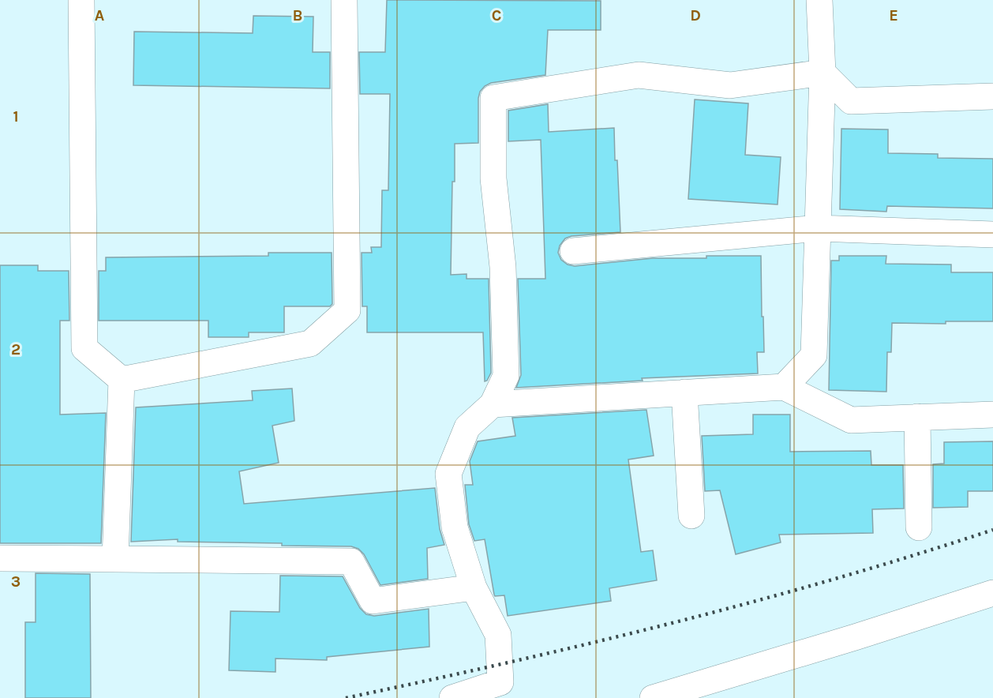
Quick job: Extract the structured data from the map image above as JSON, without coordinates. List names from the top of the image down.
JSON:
{
  "grid": {
    "columns": [
      "A",
      "B",
      "C",
      "D",
      "E"
    ],
    "rows": ["1", "2", "3"]
  }
}
